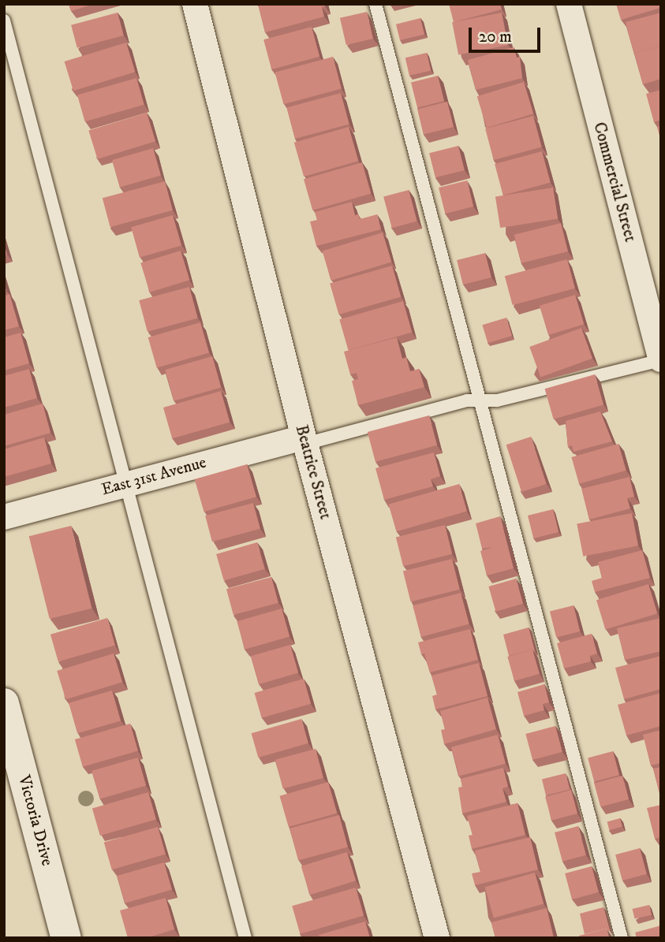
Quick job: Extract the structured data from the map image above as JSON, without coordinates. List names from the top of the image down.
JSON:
{
  "streets": {
    "street": [
      "Commercial Street",
      "Beatrice Street",
      "East 31st Avenue",
      "Victoria Drive"
    ]
  },
  "crossings": [
    ["Beatrice Street", "East 31st Avenue"]
  ],
  "scale_bar": "20 m"
}
